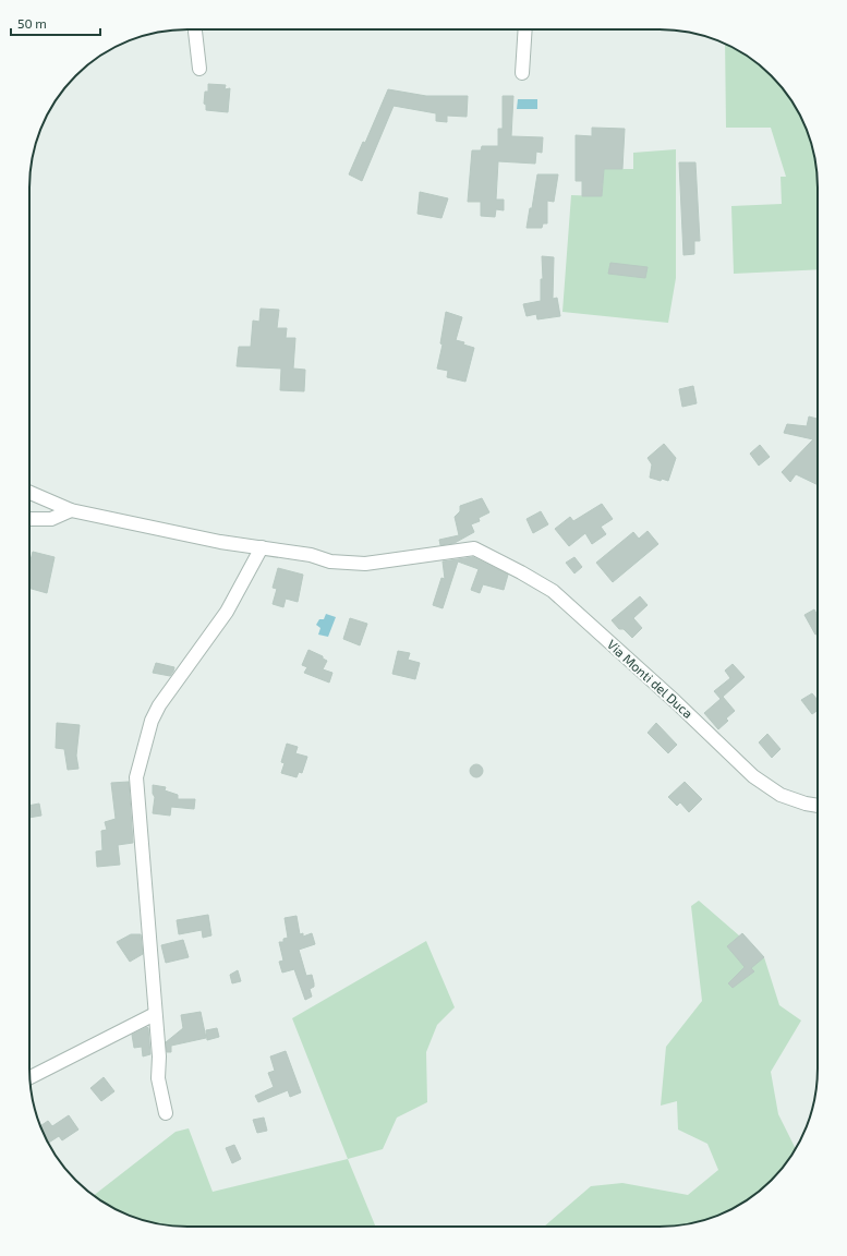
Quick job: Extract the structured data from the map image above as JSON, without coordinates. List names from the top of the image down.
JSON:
{
  "streets": {
    "street": ["Via Monti del Duca"]
  },
  "scale_bar": "50 m"
}
